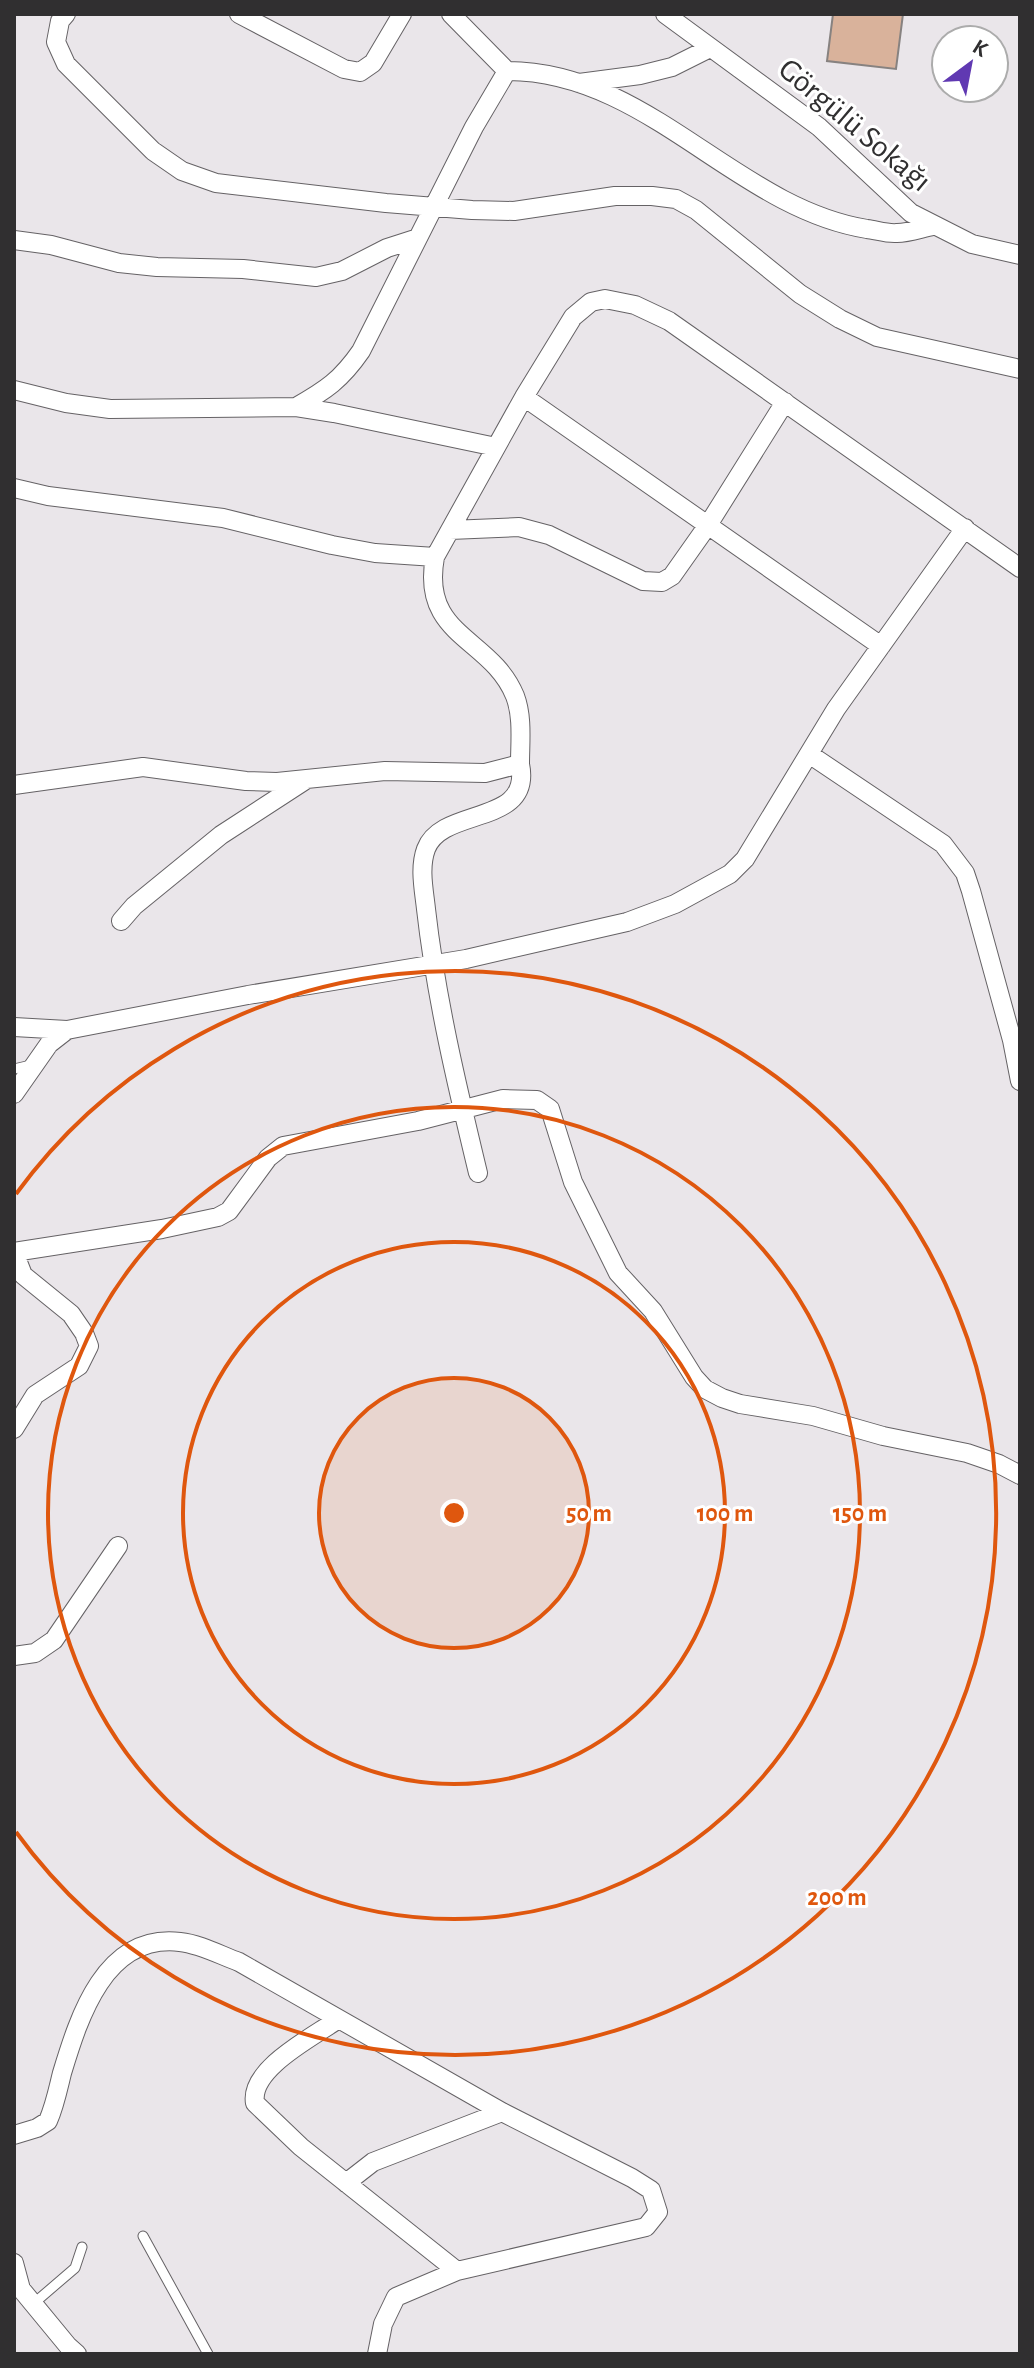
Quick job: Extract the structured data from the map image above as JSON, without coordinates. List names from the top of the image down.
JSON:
{
  "streets": {
    "street": ["Görgülü Sokağı"]
  },
  "north": "top right",
  "rings": [
    "50 m",
    "100 m",
    "150 m",
    "200 m"
  ]
}
